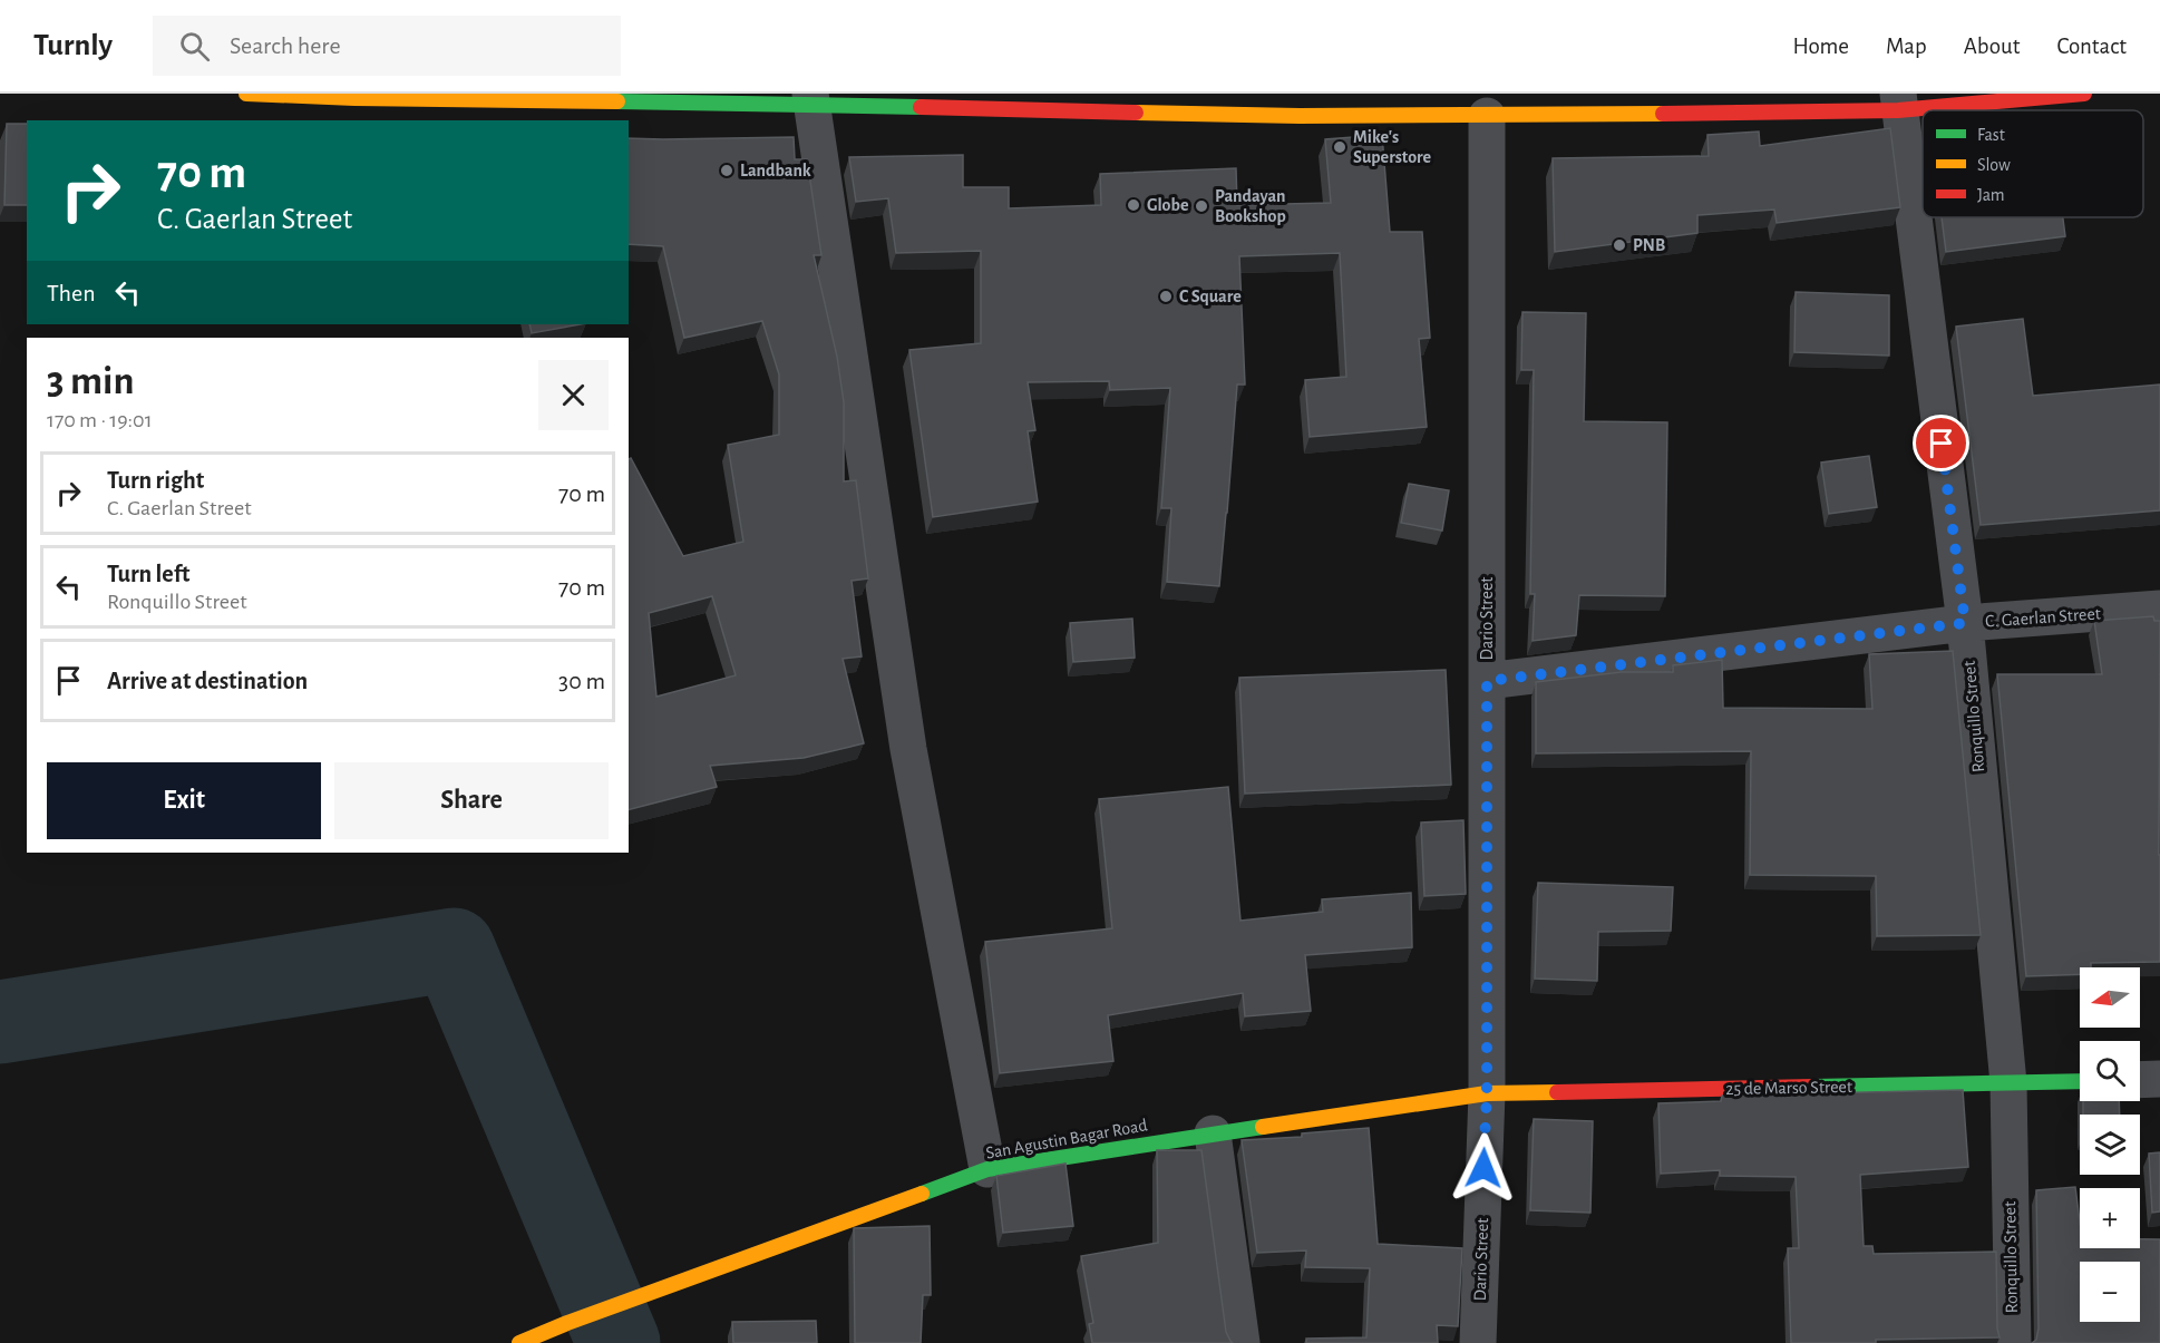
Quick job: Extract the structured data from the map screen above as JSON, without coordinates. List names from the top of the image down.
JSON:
{
  "streets": {
    "main road": ["25 de Marso Street", "San Agustin Bagar Road"],
    "street": ["C. Gaerlan Street", "Dario Street", "Ronquillo Street"]
  },
  "crossings": [
    ["C. Gaerlan Street", "Dario Street"],
    ["C. Gaerlan Street", "Ronquillo Street"],
    ["Dario Street", "25 de Marso Street"],
    ["Dario Street", "San Agustin Bagar Road"],
    ["Ronquillo Street", "25 de Marso Street"],
    ["25 de Marso Street", "San Agustin Bagar Road"]
  ],
  "places": [
    "Mike's Superstore",
    "Landbank",
    "Globe",
    "Pandayan Bookshop",
    "PNB",
    "C Square"
  ],
  "legend": ["Fast", "Slow", "Jam"],
  "north": "left",
  "page": {
    "header": "Turnly",
    "search": "Search here",
    "nav": [
      "Home",
      "Map",
      "About",
      "Contact"
    ],
    "turn": ["70 m", "C. Gaerlan Street"],
    "then": "Then",
    "heading": ["3 min", "170 m · 19:01"],
    "list": [
      {
        "name": "Turn right",
        "note": "C. Gaerlan Street",
        "value": "70 m"
      },
      {
        "name": "Turn left",
        "note": "Ronquillo Street",
        "value": "70 m"
      },
      {
        "name": "Arrive at destination",
        "value": "30 m"
      }
    ],
    "buttons": ["Exit", "Share"],
    "map_buttons": ["+", "−"]
  }
}
